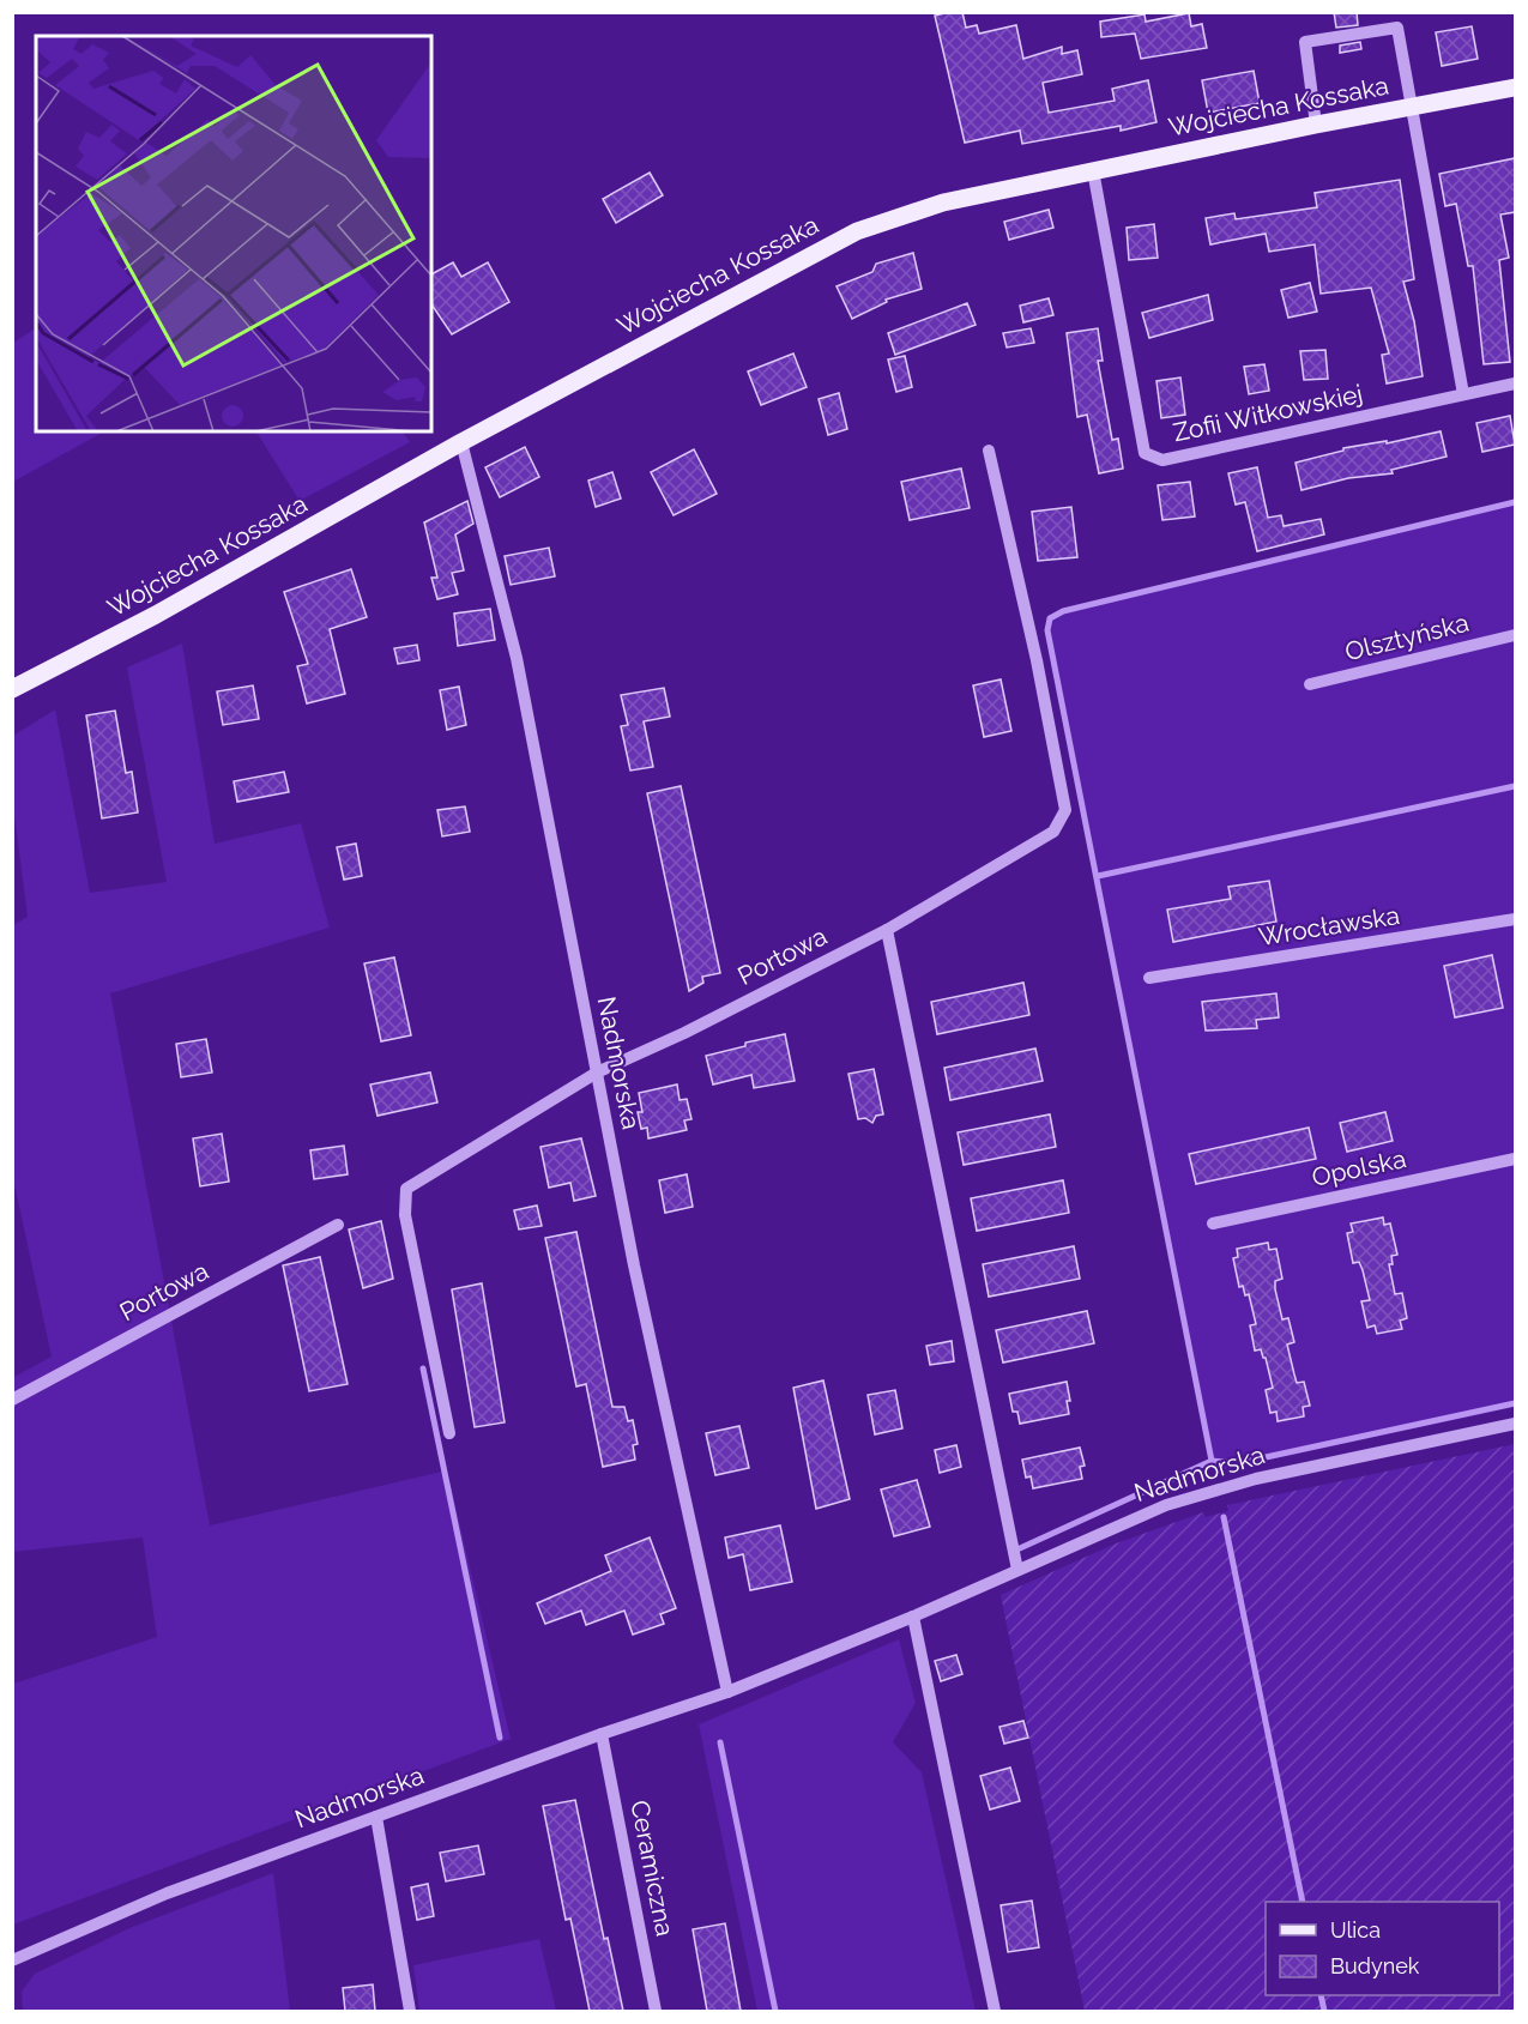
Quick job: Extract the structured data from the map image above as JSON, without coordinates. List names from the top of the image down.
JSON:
{
  "streets": {
    "main road": ["Wojciecha Kossaka"],
    "street": [
      "Zofii Witkowskiej",
      "Olsztyńska",
      "Wrocławska",
      "Portowa",
      "Nadmorska",
      "Opolska",
      "Ceramiczna"
    ]
  },
  "crossings": [
    ["Wojciecha Kossaka", "Zofii Witkowskiej"],
    ["Wojciecha Kossaka", "Nadmorska"],
    ["Portowa", "Nadmorska"],
    ["Nadmorska", "Ceramiczna"]
  ],
  "legend": ["Ulica", "Budynek"]
}
